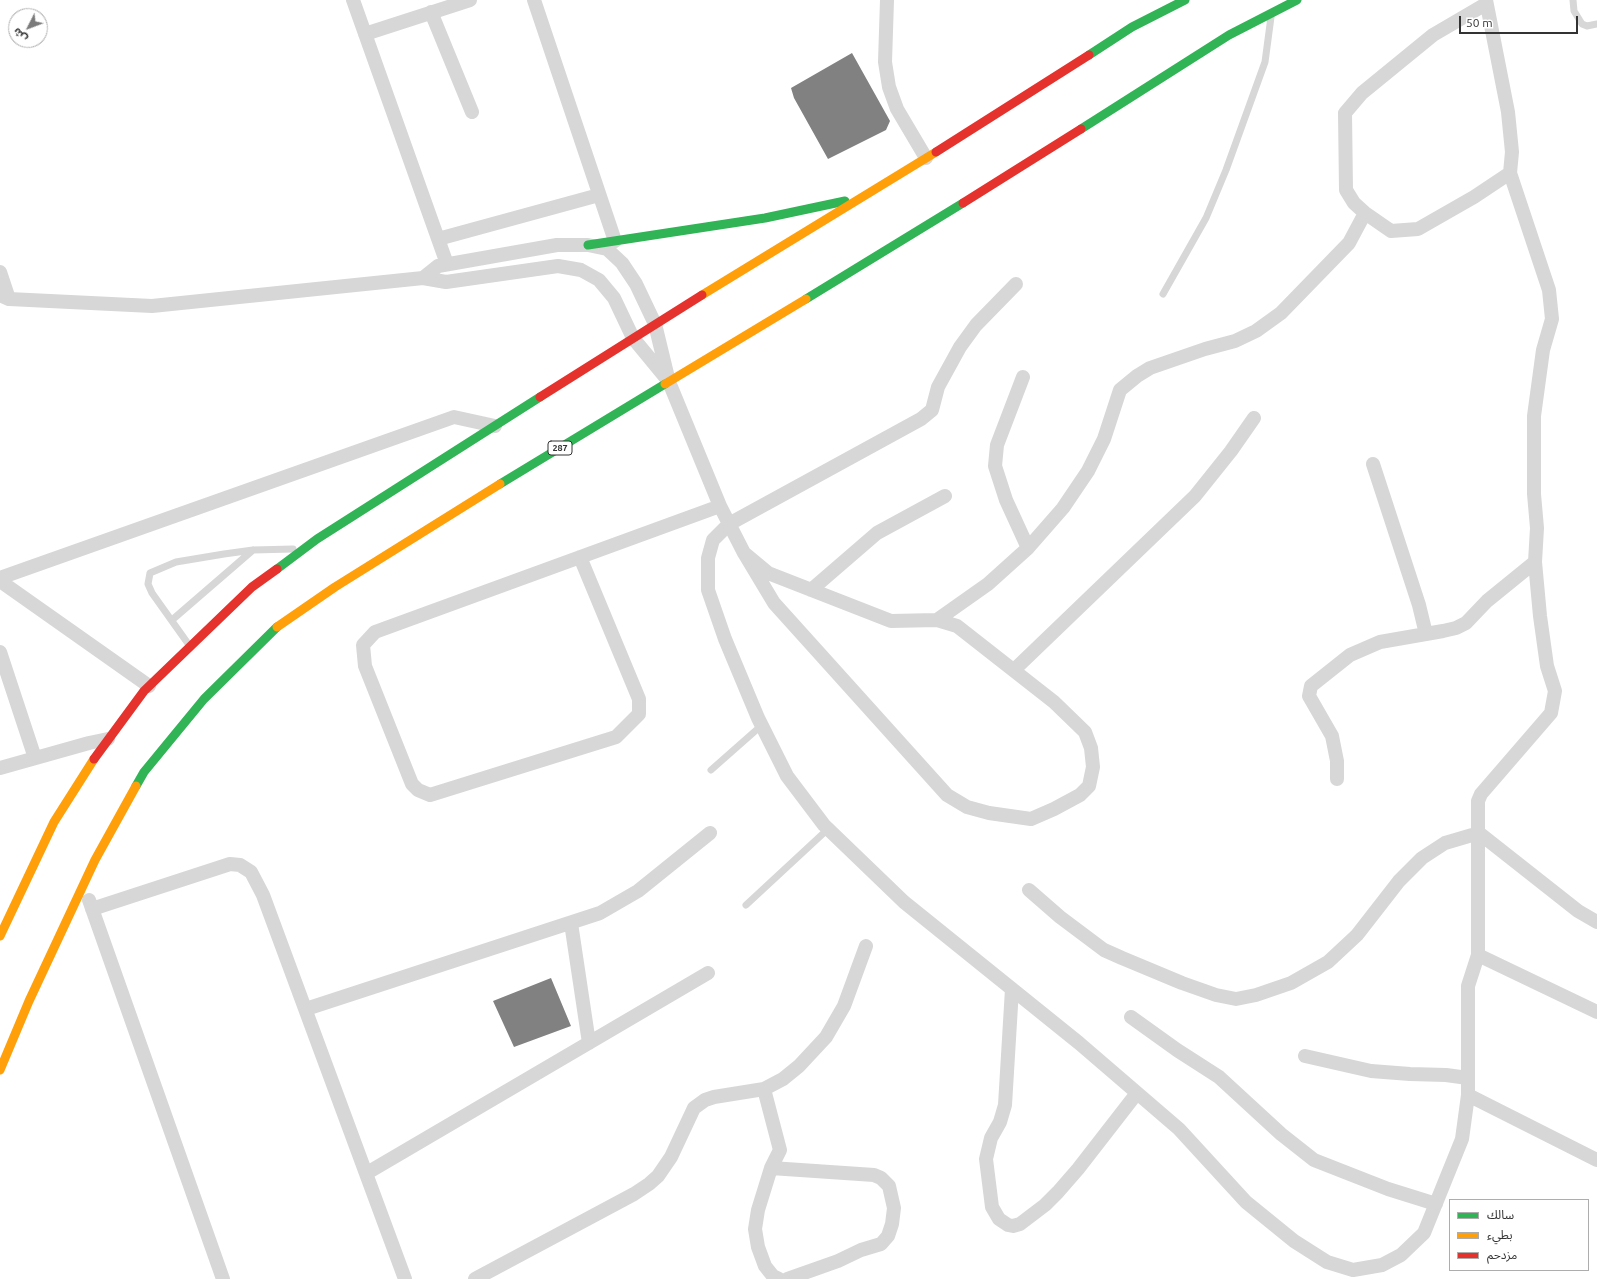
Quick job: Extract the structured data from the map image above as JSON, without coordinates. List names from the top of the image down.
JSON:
{
  "streets": {
    "main road": ["287"]
  },
  "legend": ["سالك", "بطيء", "مزدحم"],
  "scale_bar": "50 m",
  "north": "bottom left"
}
